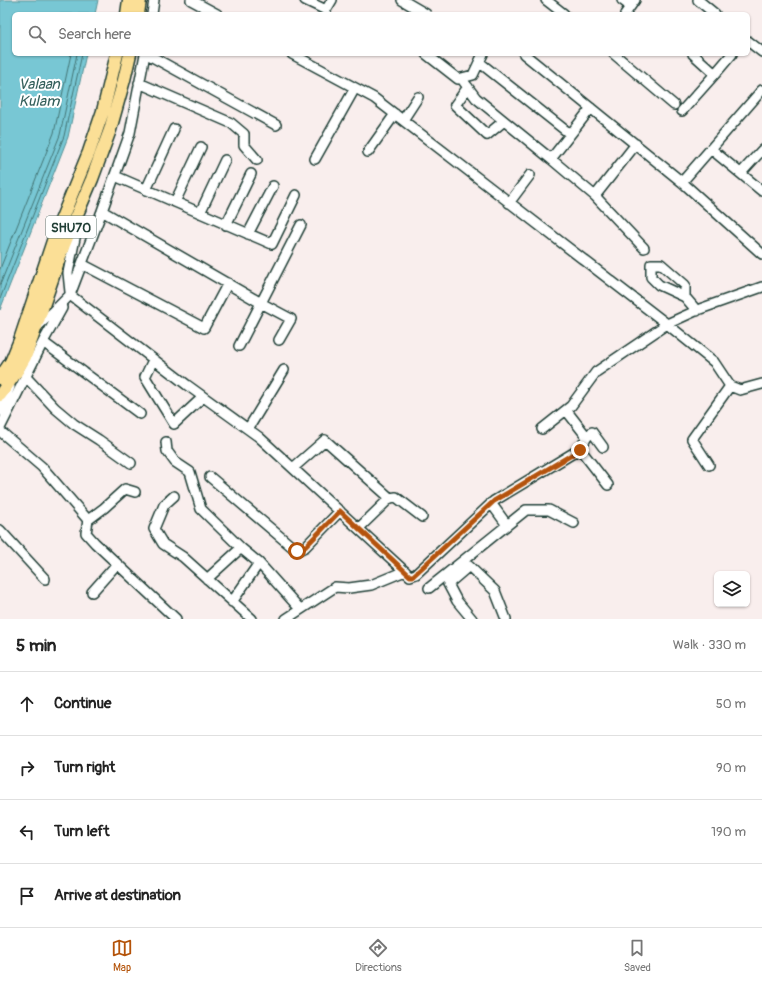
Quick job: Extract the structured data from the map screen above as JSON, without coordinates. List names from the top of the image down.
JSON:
{
  "streets": {
    "main road": ["SHU70"]
  },
  "water": ["Valaan Kulam"],
  "page": {
    "search": "Search here",
    "heading": ["5 min", "Walk · 330 m"],
    "list": [
      ["Continue", "50 m"],
      ["Turn right", "90 m"],
      ["Turn left", "190 m"],
      "Arrive at destination"
    ],
    "nav": ["Map", "Directions", "Saved"]
  }
}
